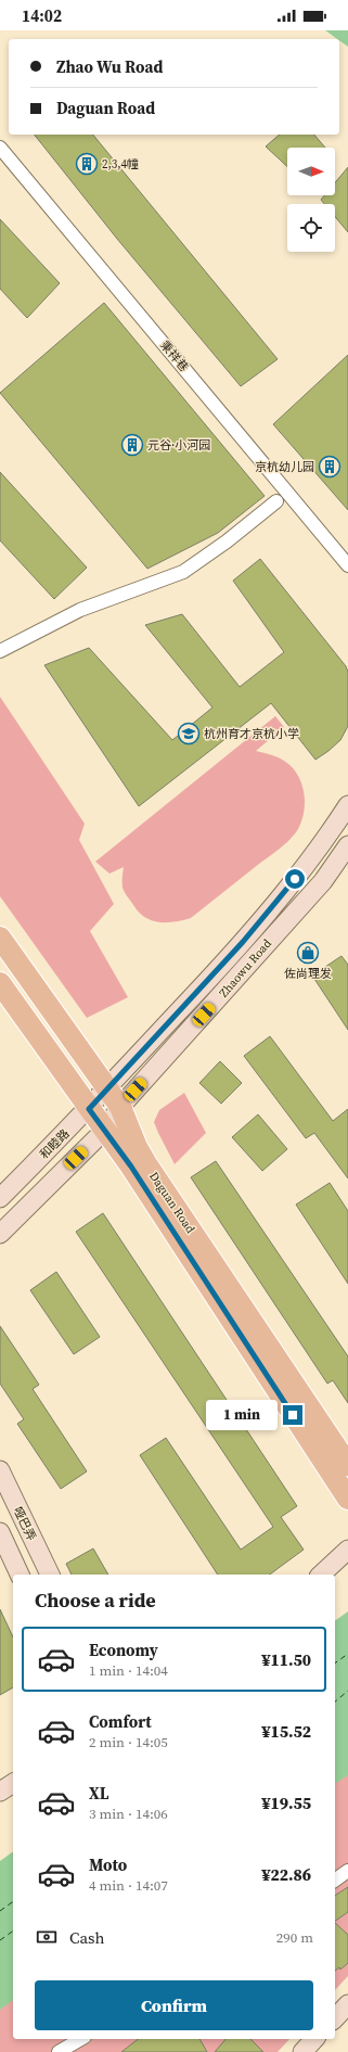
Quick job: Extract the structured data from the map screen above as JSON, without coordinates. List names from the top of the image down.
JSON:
{
  "streets": {
    "main road": [
      "Zhaowu Road",
      "和睦路",
      "Daguan Road",
      "哑巴弄"
    ],
    "street": ["秉祥巷"]
  },
  "crossings": [
    ["Zhaowu Road", "Daguan Road"],
    ["和睦路", "Daguan Road"]
  ],
  "places": {
    "building": ["2,3,4幢", "元谷·小河园", "京杭幼儿园"],
    "school or university": ["杭州育才京杭小学"],
    "shop": ["佐尚理发"]
  },
  "north": "right",
  "page": {
    "status": "14:02",
    "banner": ["Zhao Wu Road", "Daguan Road"],
    "bubble": "1 min",
    "heading": "Choose a ride",
    "list": [
      {
        "name": "Economy",
        "note": "1 min · 14:04",
        "value": "¥11.50"
      },
      {
        "name": "Comfort",
        "note": "2 min · 14:05",
        "value": "¥15.52"
      },
      {
        "name": "XL",
        "note": "3 min · 14:06",
        "value": "¥19.55"
      },
      {
        "name": "Moto",
        "note": "4 min · 14:07",
        "value": "¥22.86"
      }
    ],
    "pay": ["Cash", "290 m"],
    "buttons": "Confirm"
  }
}
